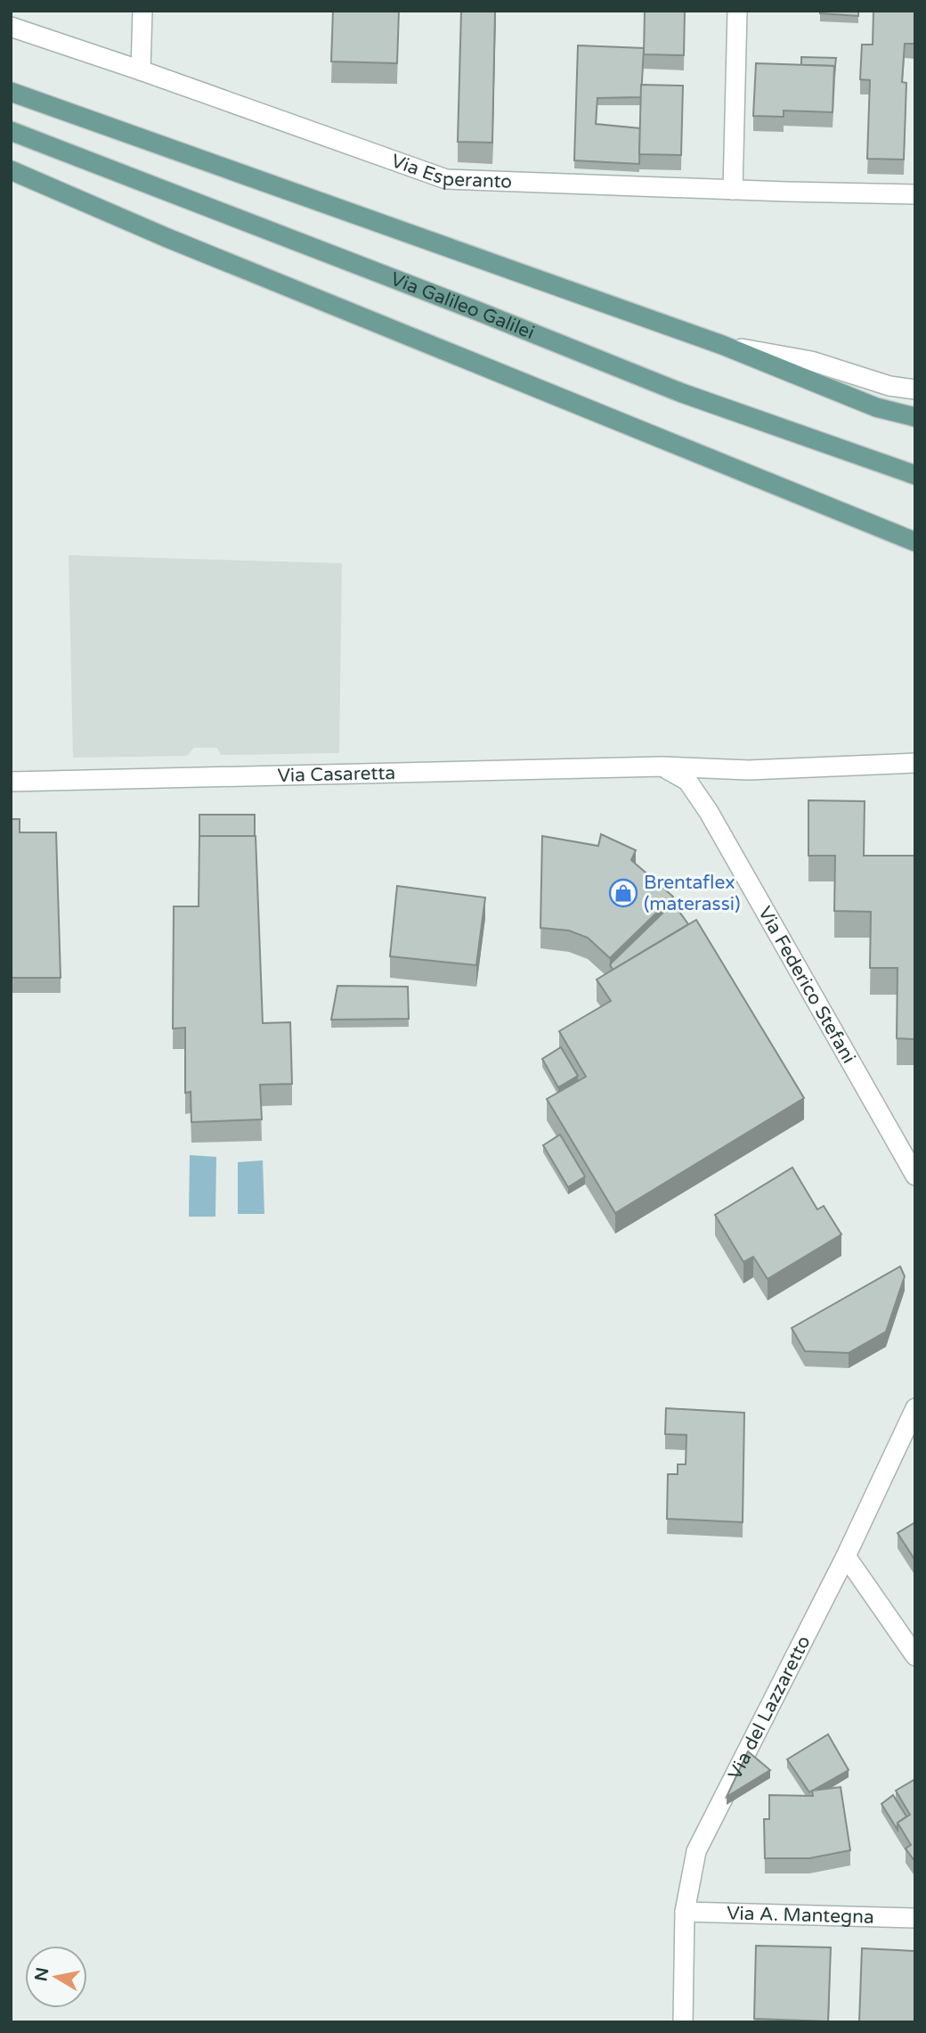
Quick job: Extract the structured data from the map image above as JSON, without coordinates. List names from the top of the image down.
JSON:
{
  "streets": {
    "main road": ["Via Galileo Galilei"],
    "street": [
      "Via Esperanto",
      "Via Casaretta",
      "Via Federico Stefani",
      "Via del Lazzaretto",
      "Via A. Mantegna"
    ]
  },
  "crossings": [
    ["Via Casaretta", "Via Federico Stefani"],
    ["Via del Lazzaretto", "Via A. Mantegna"]
  ],
  "places": {
    "shop": ["Brentaflex (materassi)"]
  },
  "north": "left"
}
